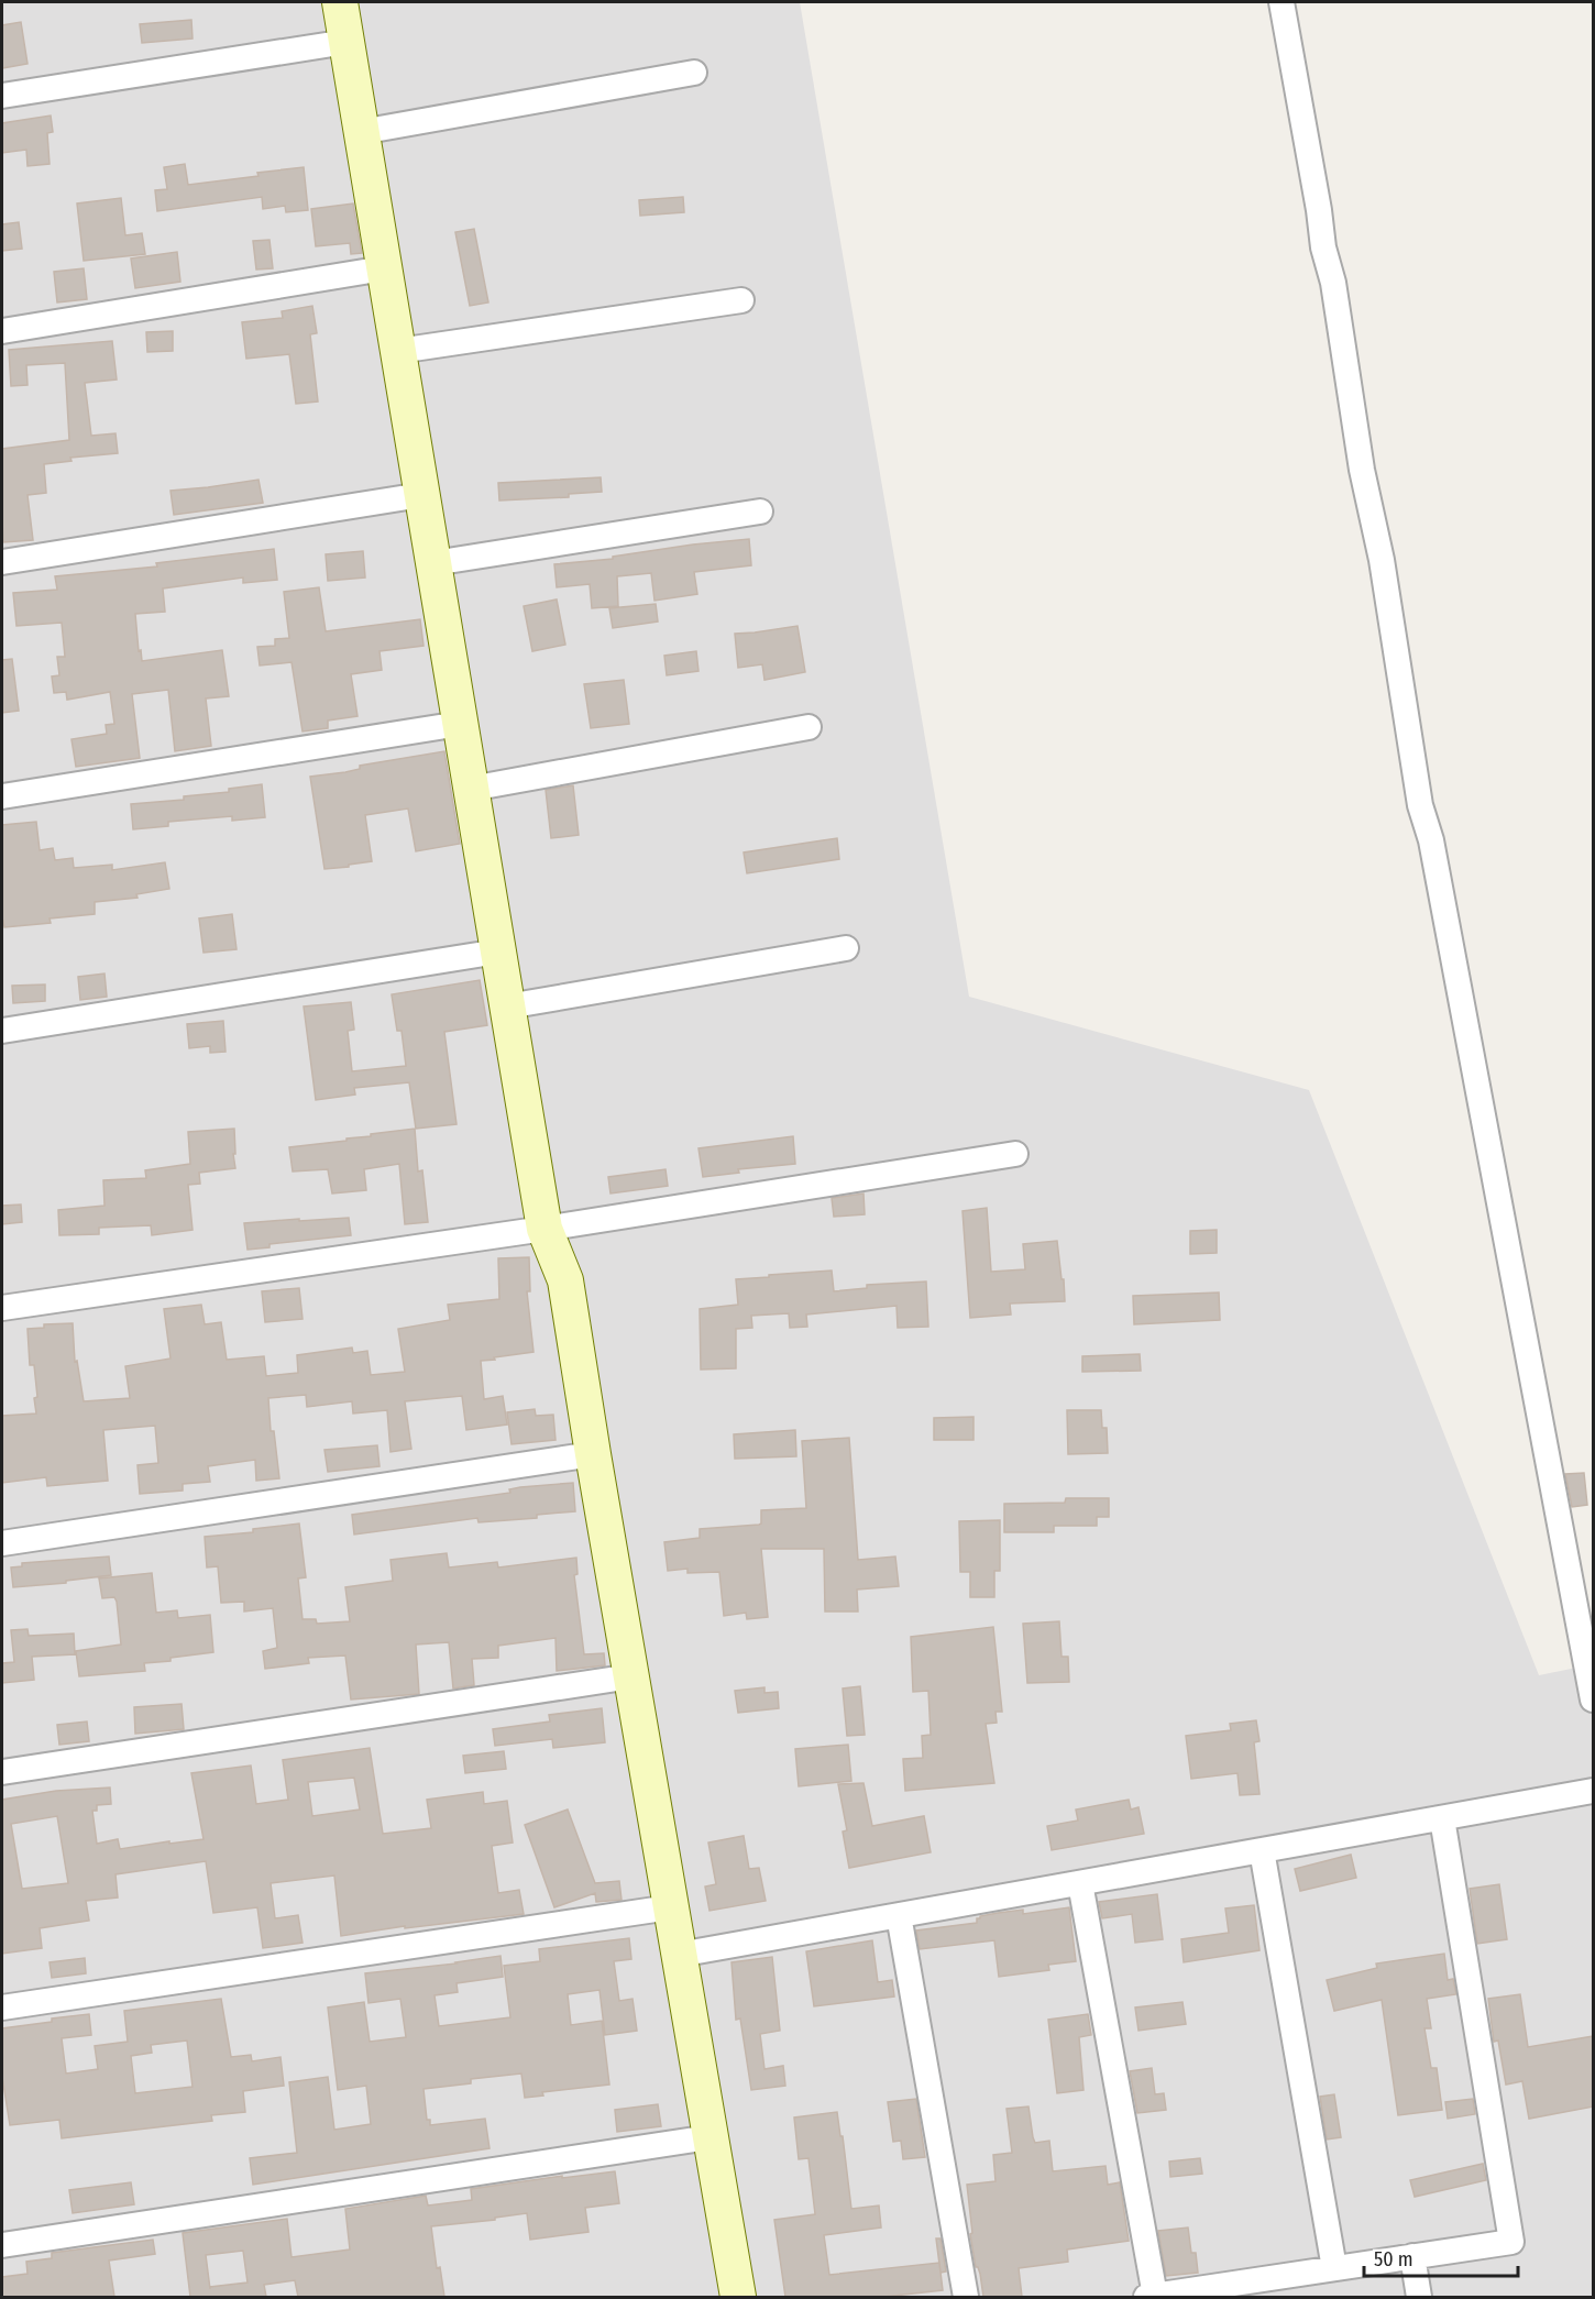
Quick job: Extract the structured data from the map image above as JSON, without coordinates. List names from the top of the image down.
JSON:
{
  "scale_bar": "50 m"
}
